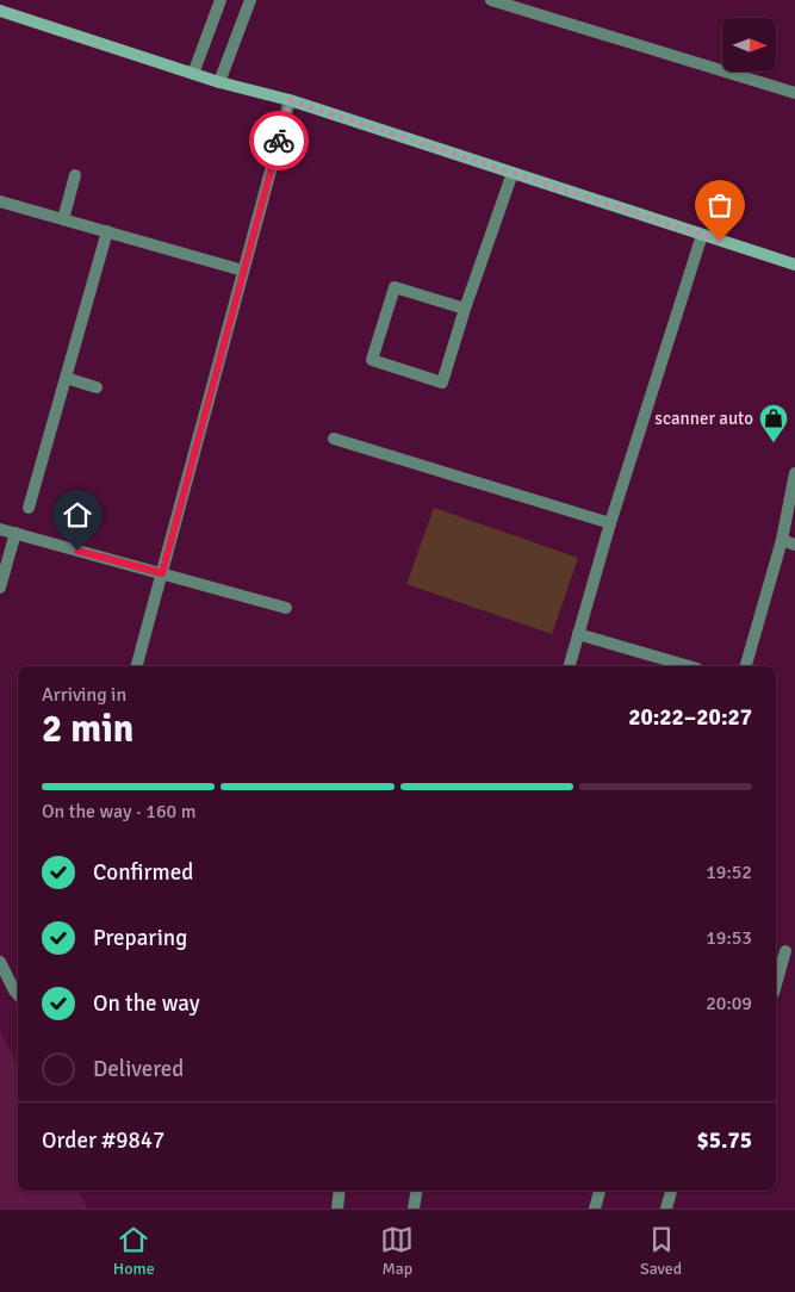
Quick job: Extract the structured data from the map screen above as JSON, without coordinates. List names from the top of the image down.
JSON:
{
  "places": {
    "shop": ["scanner auto"]
  },
  "north": "right",
  "page": {
    "heading": ["2 min", "Arriving in", "20:22–20:27"],
    "panel": ["Order #9847", "$5.75"],
    "bar": "On the way · 160 m",
    "list": [
      ["Confirmed", "19:52"],
      ["Preparing", "19:53"],
      ["On the way", "20:09"],
      "Delivered"
    ],
    "tabs": ["Home", "Map", "Saved"]
  }
}
